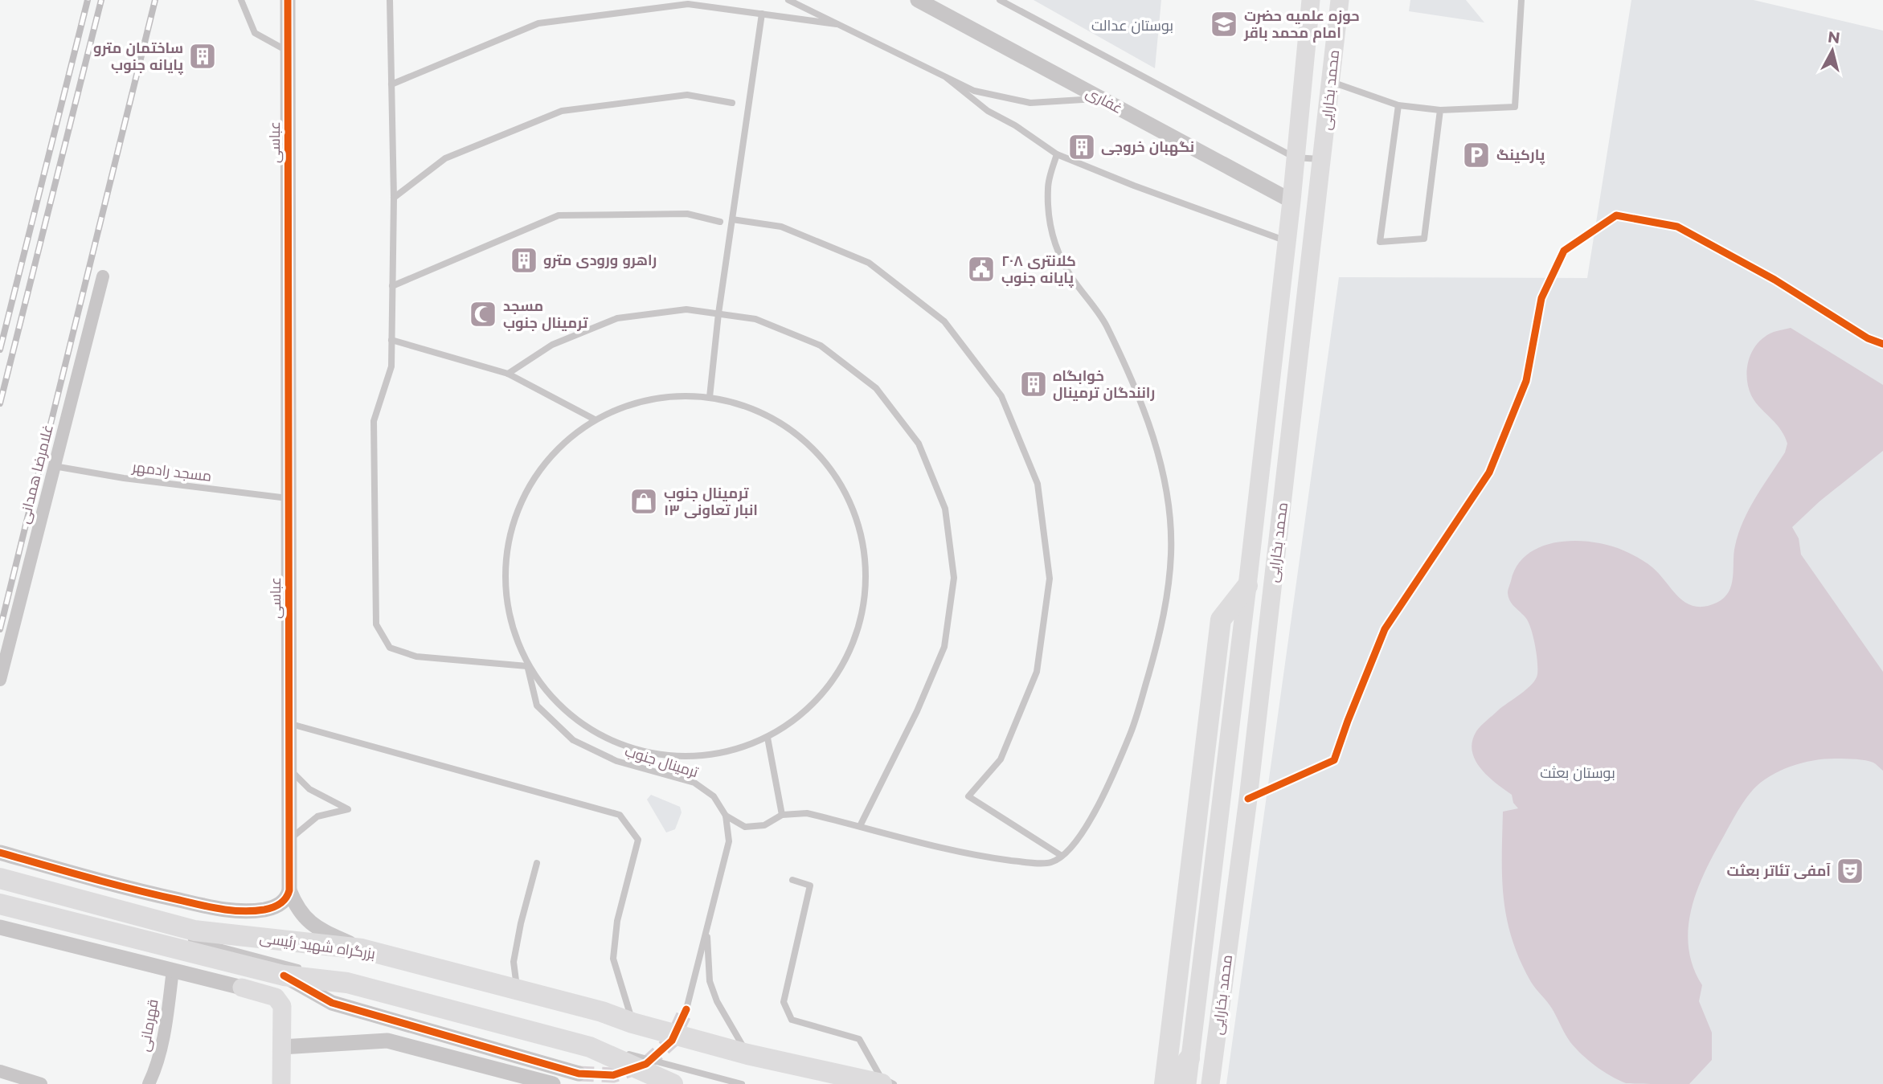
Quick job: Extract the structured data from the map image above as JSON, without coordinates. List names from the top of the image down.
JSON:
{
  "streets": {
    "highway": ["بزرگراه شهید رئیسی"],
    "main road": ["محمد بخارایی"],
    "street": [
      "غفاری",
      "عباسی",
      "غلامرضا همدانی",
      "قهرمانی"
    ],
    "lane": ["مسجد رادمهر", "ترمینال جنوب"]
  },
  "crossings": [
    ["محمد بخارایی", "غفاری"],
    ["عباسی", "مسجد رادمهر"],
    ["مسجد رادمهر", "غلامرضا همدانی"]
  ],
  "parks": ["بوستان عدالت", "بوستان بعثت"],
  "places": {
    "school or university": ["حوزه علمیه حضرت امام محمد باقر"],
    "building": [
      "ساختمان مترو پایانه جنوب",
      "نگهبان خروجی",
      "راهرو ورودی مترو",
      "خوابگاه رانندگان ترمینال"
    ],
    "parking": ["پارکینگ"],
    "public building": ["کلانتری ۲۰۸ پایانه جنوب"],
    "mosque": ["مسجد ترمینال جنوب"],
    "shop": ["ترمینال جنوب انبار تعاونی ۱۳"],
    "theatre": ["آمفی تئاتر بعثت"]
  },
  "north": "top"
}
